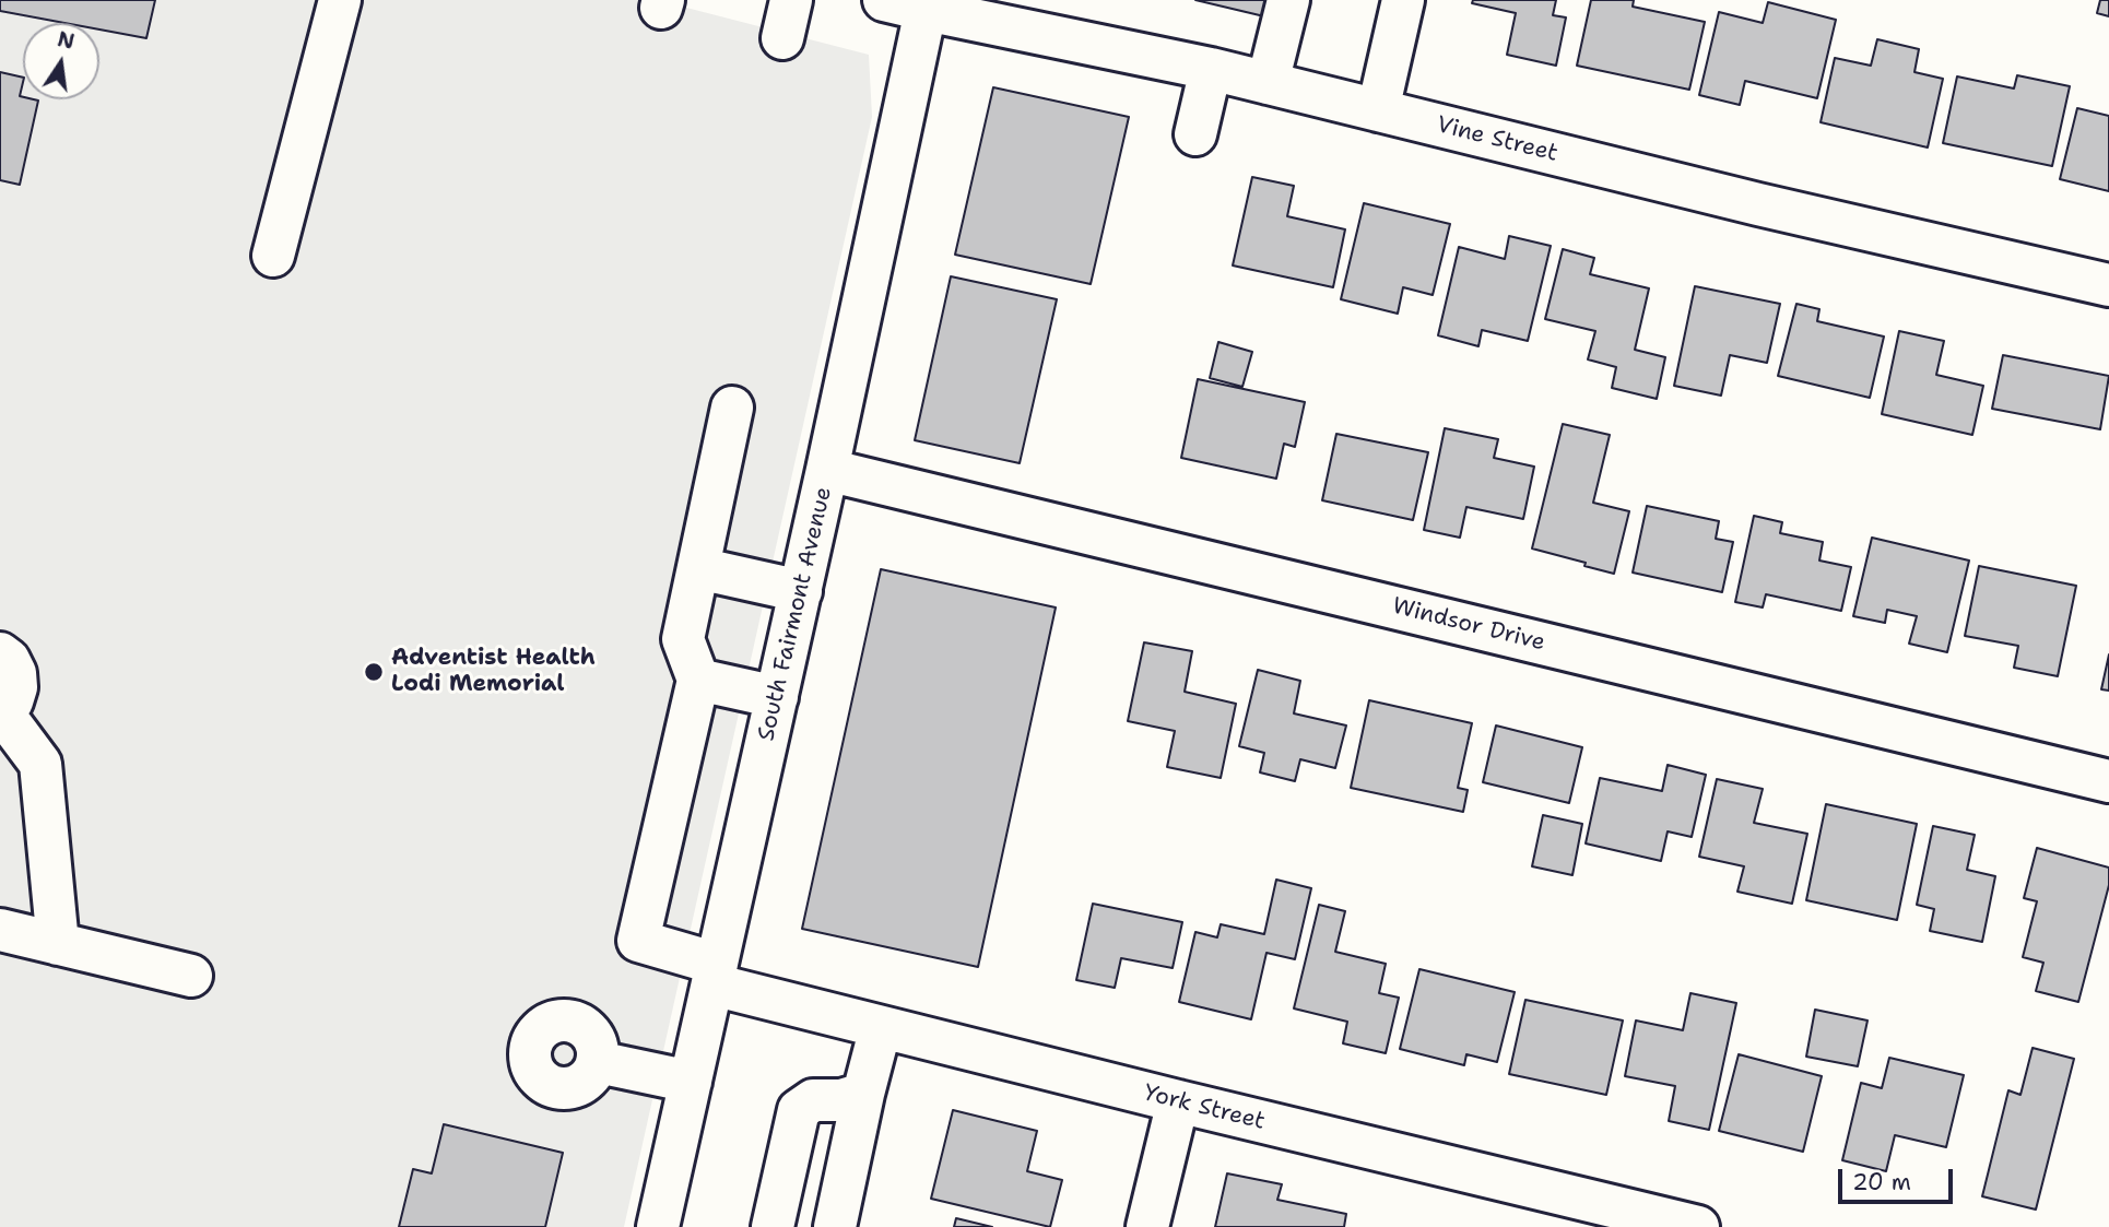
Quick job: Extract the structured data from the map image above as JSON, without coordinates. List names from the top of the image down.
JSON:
{
  "streets": {
    "street": [
      "Vine Street",
      "South Fairmont Avenue",
      "Windsor Drive",
      "York Street"
    ]
  },
  "crossings": [
    ["Vine Street", "South Fairmont Avenue"],
    ["South Fairmont Avenue", "Windsor Drive"],
    ["South Fairmont Avenue", "York Street"]
  ],
  "places": ["Adventist Health Lodi Memorial"],
  "scale_bar": "20 m",
  "north": "top"
}
